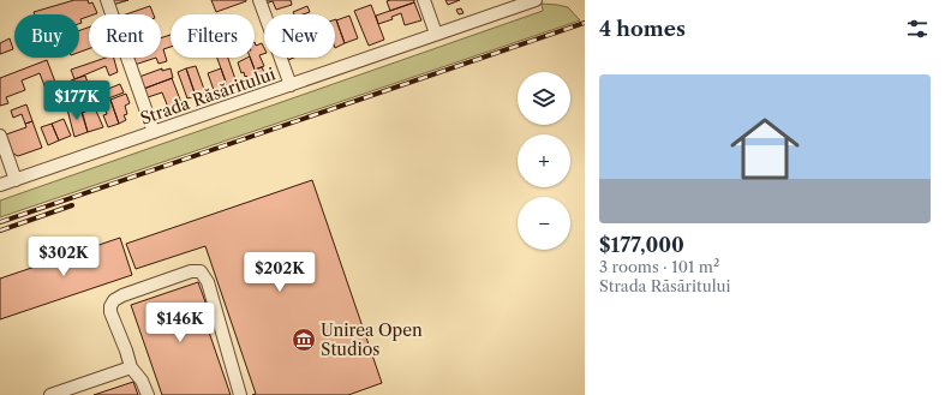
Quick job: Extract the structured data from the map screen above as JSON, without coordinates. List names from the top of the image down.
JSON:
{
  "streets": {
    "street": ["Strada Răsăritului"]
  },
  "places": {
    "museum": ["Unirea Open Studios"]
  },
  "page": {
    "heading": "4 homes",
    "chip": [
      "Buy",
      "Rent",
      "Filters",
      "New"
    ],
    "list": [
      {
        "name": "$177,000",
        "note": "3 rooms · 101 m² · Strada Răsăritului"
      }
    ],
    "map_buttons": ["+", "−"],
    "price": [
      "$177K",
      "$302K",
      "$202K",
      "$146K"
    ]
  }
}
